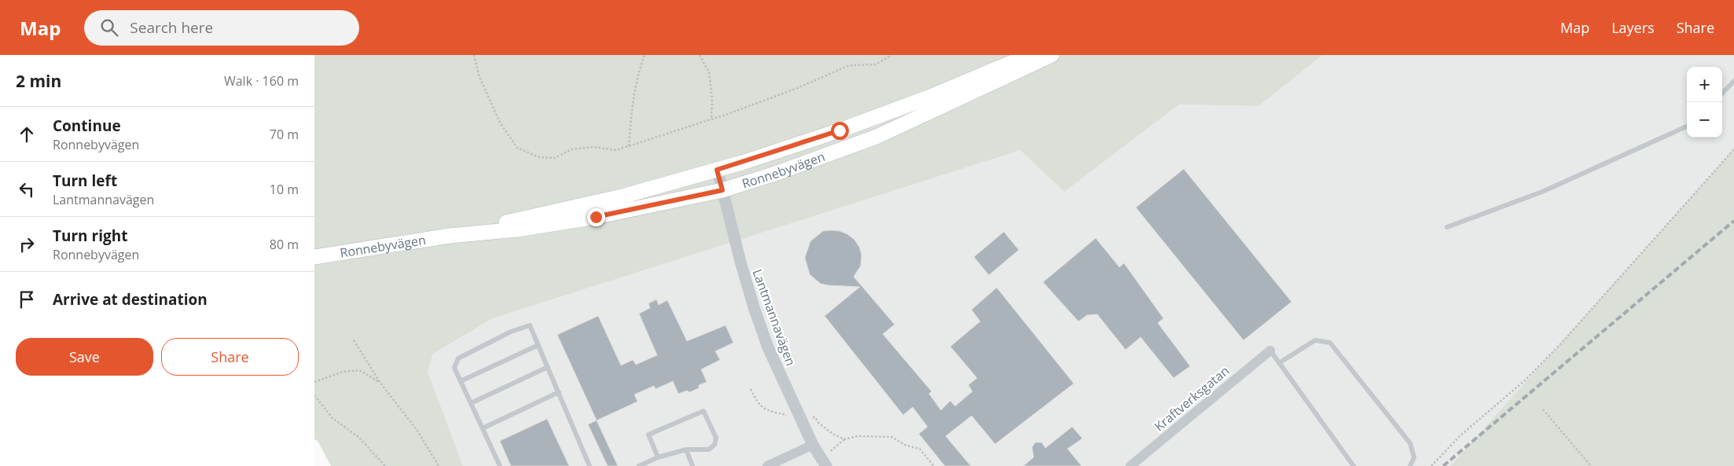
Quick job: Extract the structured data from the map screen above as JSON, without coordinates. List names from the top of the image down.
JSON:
{
  "streets": {
    "main road": ["Ronnebyvägen"],
    "street": ["Lantmannavägen", "Kraftverksgatan"]
  },
  "crossings": [
    ["Ronnebyvägen", "Lantmannavägen"]
  ],
  "page": {
    "header": "Map",
    "search": "Search here",
    "nav": ["Map", "Layers", "Share"],
    "heading": ["2 min", "Walk · 160 m"],
    "map_buttons": ["+", "−"],
    "list": [
      ["Continue", "Ronnebyvägen", "70 m"],
      ["Turn left", "Lantmannavägen", "10 m"],
      ["Turn right", "Ronnebyvägen", "80 m"],
      "Arrive at destination"
    ],
    "buttons": ["Save", "Share"]
  }
}
